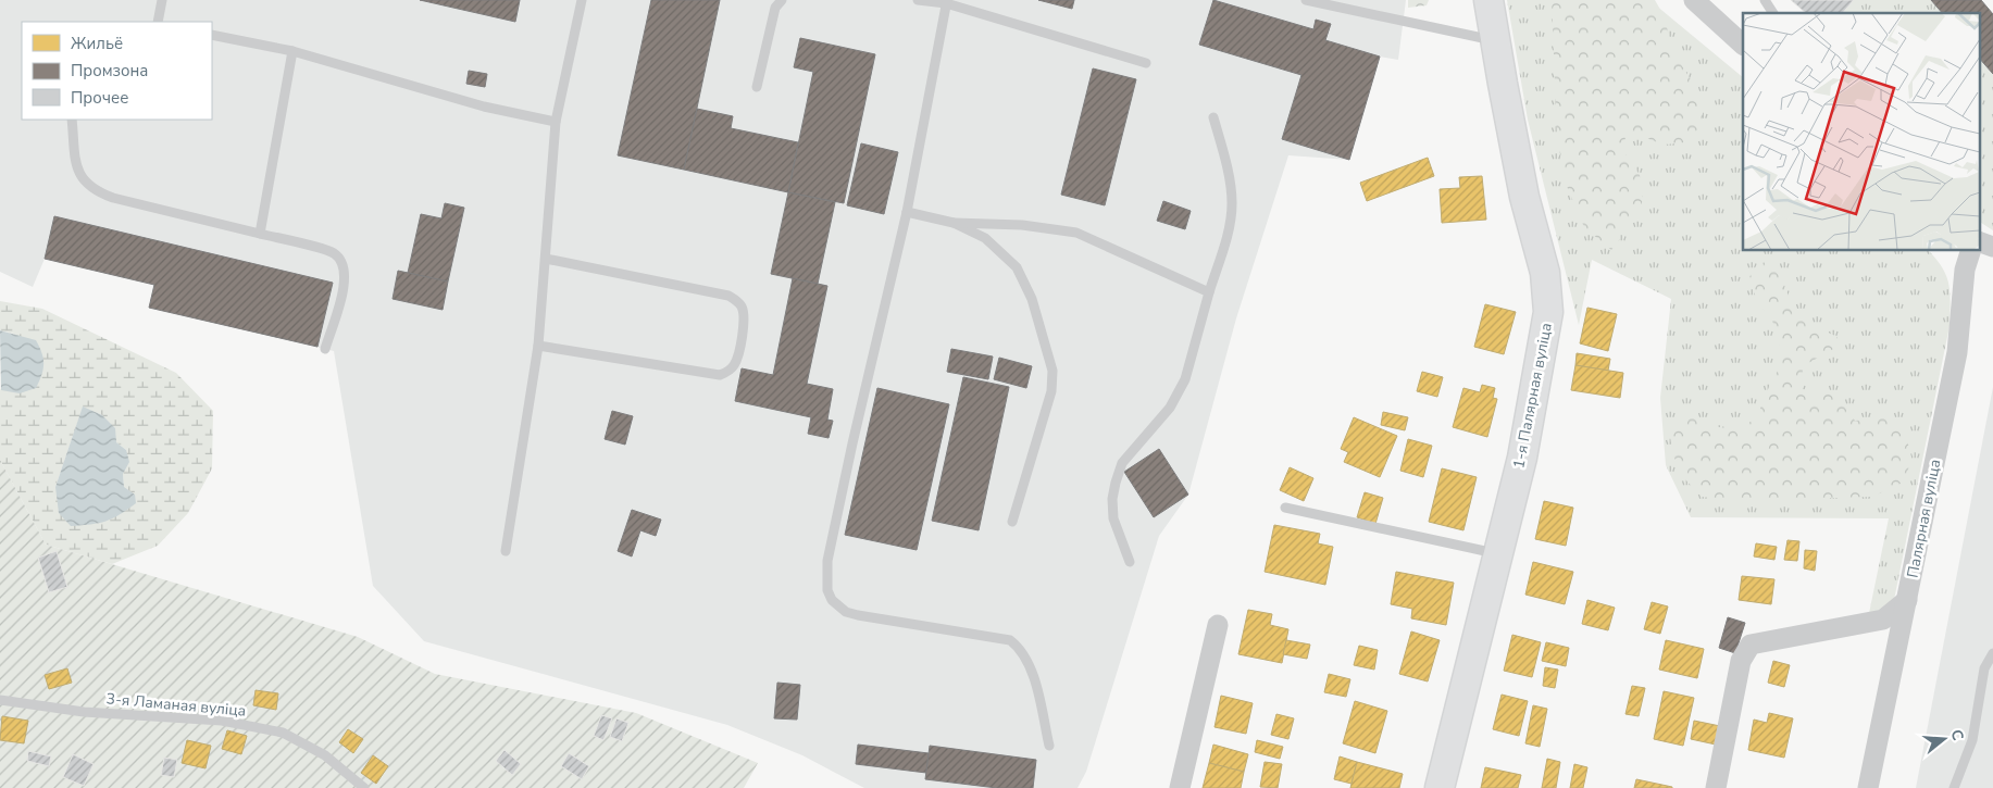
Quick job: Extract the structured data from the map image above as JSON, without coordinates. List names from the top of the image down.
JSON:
{
  "streets": {
    "street": ["1-я Палярная вуліца", "Палярная вуліца"],
    "lane": ["3-я Ламаная вуліца"]
  },
  "legend": ["Жильё", "Промзона", "Прочее"],
  "north": "right"
}
